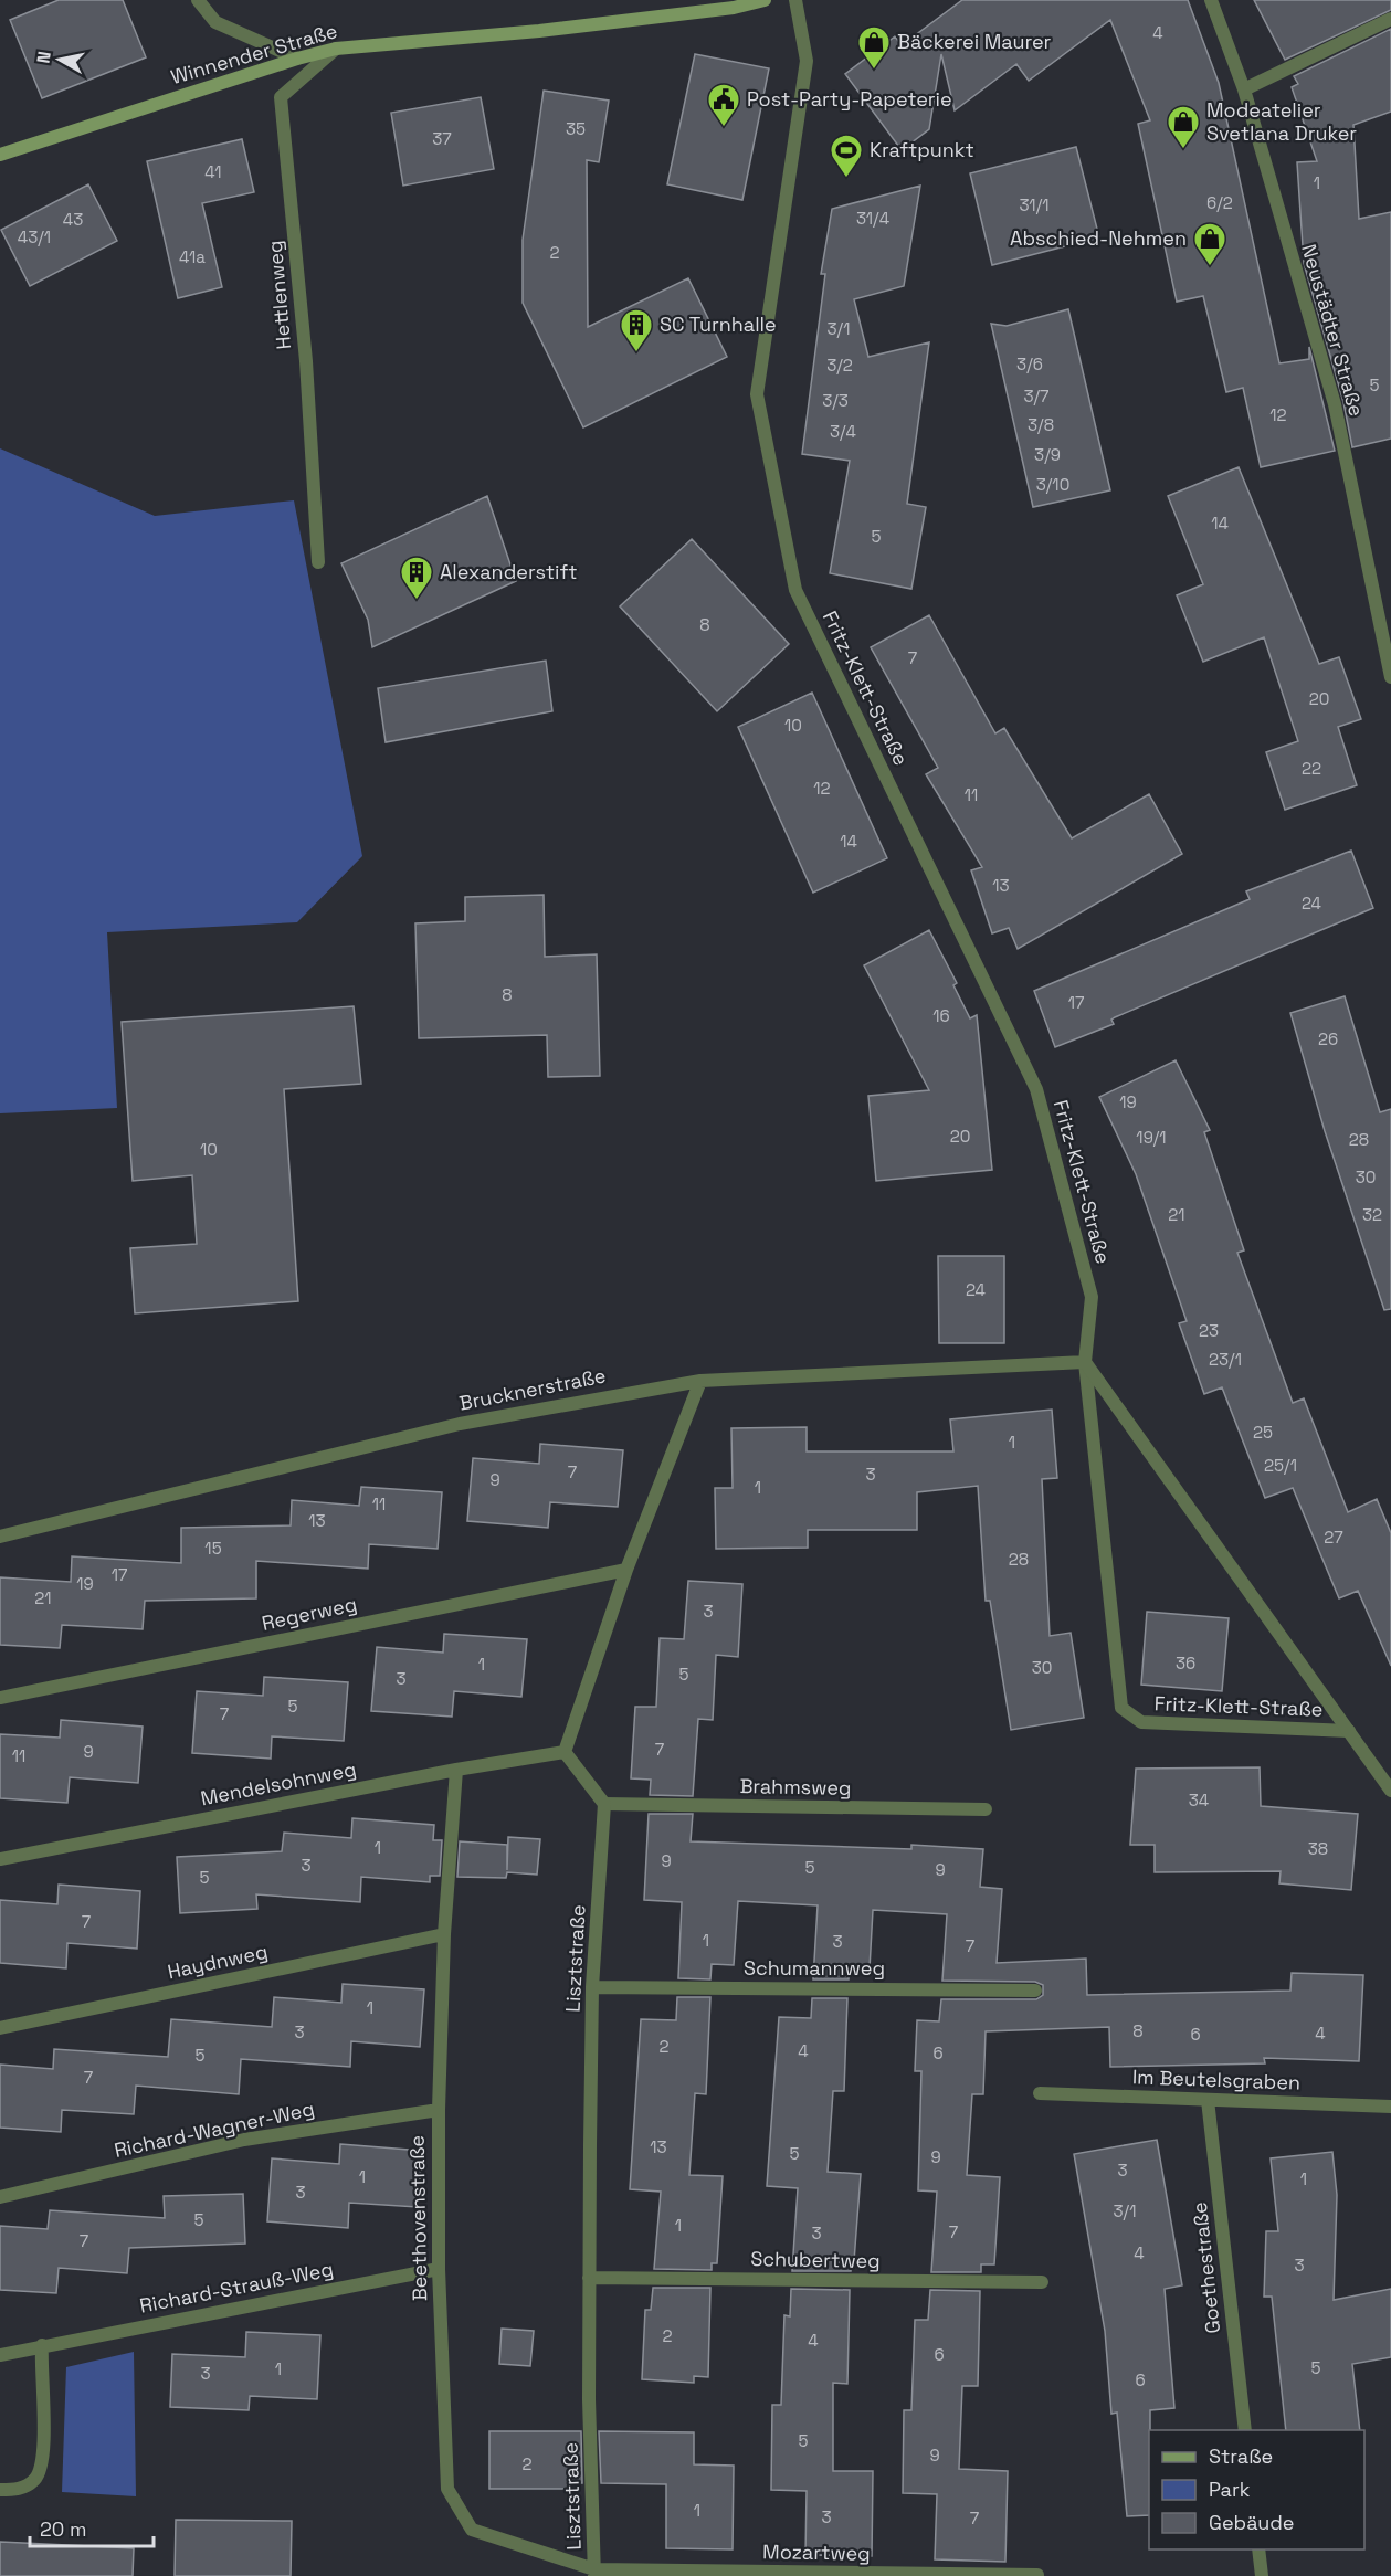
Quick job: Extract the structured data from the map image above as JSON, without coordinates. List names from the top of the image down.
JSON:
{
  "streets": {
    "street": [
      "Winnender Straße",
      "Hettlenweg",
      "Neustädter Straße",
      "Fritz-Klett-Straße",
      "Brucknerstraße",
      "Regerweg",
      "Mendelsohnweg",
      "Brahmsweg",
      "Lisztstraße",
      "Haydnweg",
      "Schumannweg",
      "Im Beutelsgraben",
      "Richard-Wagner-Weg",
      "Beethovenstraße",
      "Schubertweg",
      "Goethestraße",
      "Richard-Strauß-Weg",
      "Mozartweg"
    ]
  },
  "crossings": [
    ["Winnender Straße", "Hettlenweg"],
    ["Fritz-Klett-Straße", "Brucknerstraße"],
    ["Mendelsohnweg", "Beethovenstraße"],
    ["Brahmsweg", "Lisztstraße"],
    ["Lisztstraße", "Schumannweg"],
    ["Lisztstraße", "Beethovenstraße"],
    ["Lisztstraße", "Schubertweg"],
    ["Lisztstraße", "Mozartweg"],
    ["Haydnweg", "Beethovenstraße"],
    ["Im Beutelsgraben", "Goethestraße"],
    ["Richard-Wagner-Weg", "Beethovenstraße"],
    ["Beethovenstraße", "Richard-Strauß-Weg"],
    ["Beethovenstraße", "Mozartweg"]
  ],
  "places": {
    "shop": ["Bäckerei Maurer", "Modeatelier Svetlana Druker", "Abschied-Nehmen"],
    "public building": ["Post-Party-Papeterie"],
    "sports": ["Kraftpunkt"],
    "building": ["SC Turnhalle", "Alexanderstift"]
  },
  "house_numbers": [
    "4",
    "35",
    "37",
    "41",
    "1",
    "6/2",
    "31/1",
    "31/4",
    "43",
    "43/1",
    "2",
    "41a",
    "3/1",
    "3/6",
    "3/2",
    "5",
    "3/7",
    "3/3",
    "12",
    "3/8",
    "3/4",
    "3/9",
    "3/10",
    "14",
    "5",
    "8",
    "7",
    "20",
    "10",
    "22",
    "12",
    "11",
    "14",
    "13",
    "24",
    "8",
    "17",
    "16",
    "26",
    "19",
    "20",
    "19/1",
    "28",
    "10",
    "30",
    "21",
    "32",
    "24",
    "23",
    "23/1",
    "25",
    "1",
    "25/1",
    "7",
    "3",
    "9",
    "1",
    "11",
    "13",
    "27",
    "15",
    "28",
    "17",
    "19",
    "21",
    "3",
    "36",
    "1",
    "30",
    "5",
    "3",
    "5",
    "7",
    "7",
    "9",
    "11",
    "34",
    "1",
    "38",
    "9",
    "3",
    "5",
    "9",
    "5",
    "7",
    "1",
    "3",
    "7",
    "1",
    "8",
    "3",
    "4",
    "6",
    "2",
    "4",
    "6",
    "5",
    "7",
    "13",
    "5",
    "9",
    "3",
    "1",
    "1",
    "3",
    "3/1",
    "5",
    "1",
    "7",
    "3",
    "7",
    "4",
    "3",
    "2",
    "4",
    "6",
    "5",
    "1",
    "3",
    "6",
    "5",
    "9",
    "2",
    "1",
    "3",
    "7"
  ],
  "legend": ["Straße", "Park", "Gebäude"],
  "scale_bar": "20 m",
  "north": "left"
}
